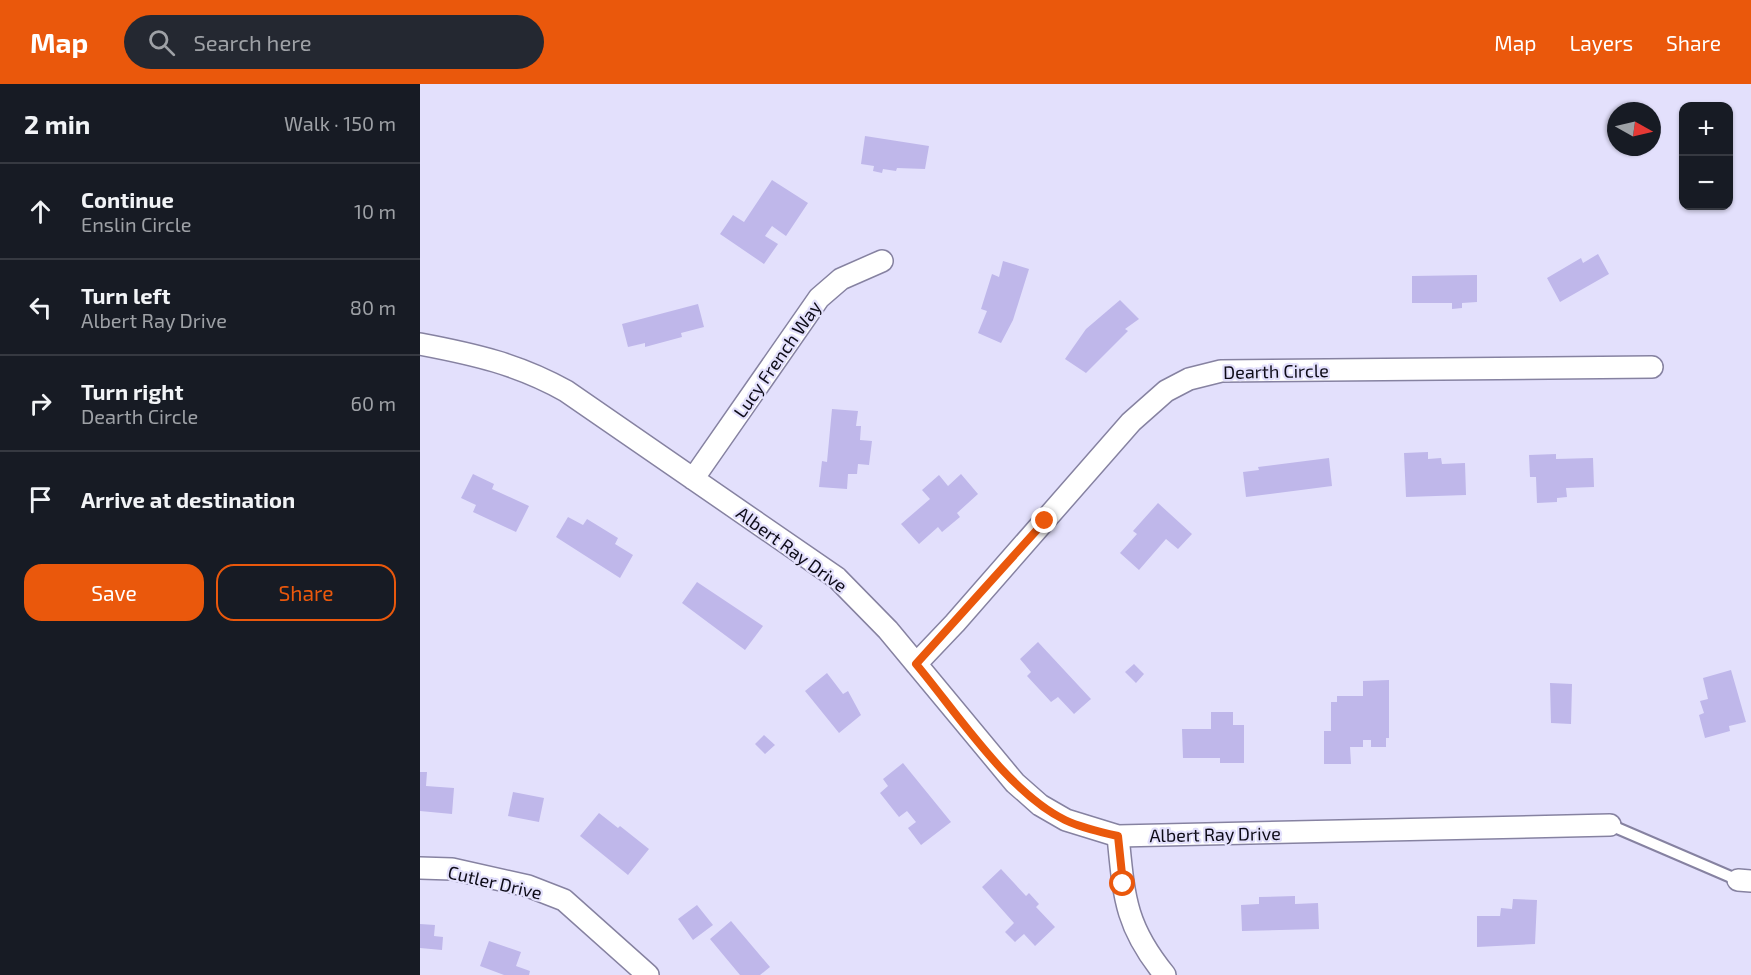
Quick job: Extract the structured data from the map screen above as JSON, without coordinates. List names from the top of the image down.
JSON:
{
  "streets": {
    "street": [
      "Lucy French Way",
      "Dearth Circle",
      "Albert Ray Drive",
      "Cutler Drive"
    ]
  },
  "crossings": [
    ["Lucy French Way", "Albert Ray Drive"],
    ["Dearth Circle", "Albert Ray Drive"]
  ],
  "north": "right",
  "page": {
    "header": "Map",
    "search": "Search here",
    "nav": ["Map", "Layers", "Share"],
    "heading": ["2 min", "Walk · 150 m"],
    "map_buttons": ["+", "−"],
    "list": [
      ["Continue", "Enslin Circle", "10 m"],
      ["Turn left", "Albert Ray Drive", "80 m"],
      ["Turn right", "Dearth Circle", "60 m"],
      "Arrive at destination"
    ],
    "buttons": ["Save", "Share"]
  }
}
